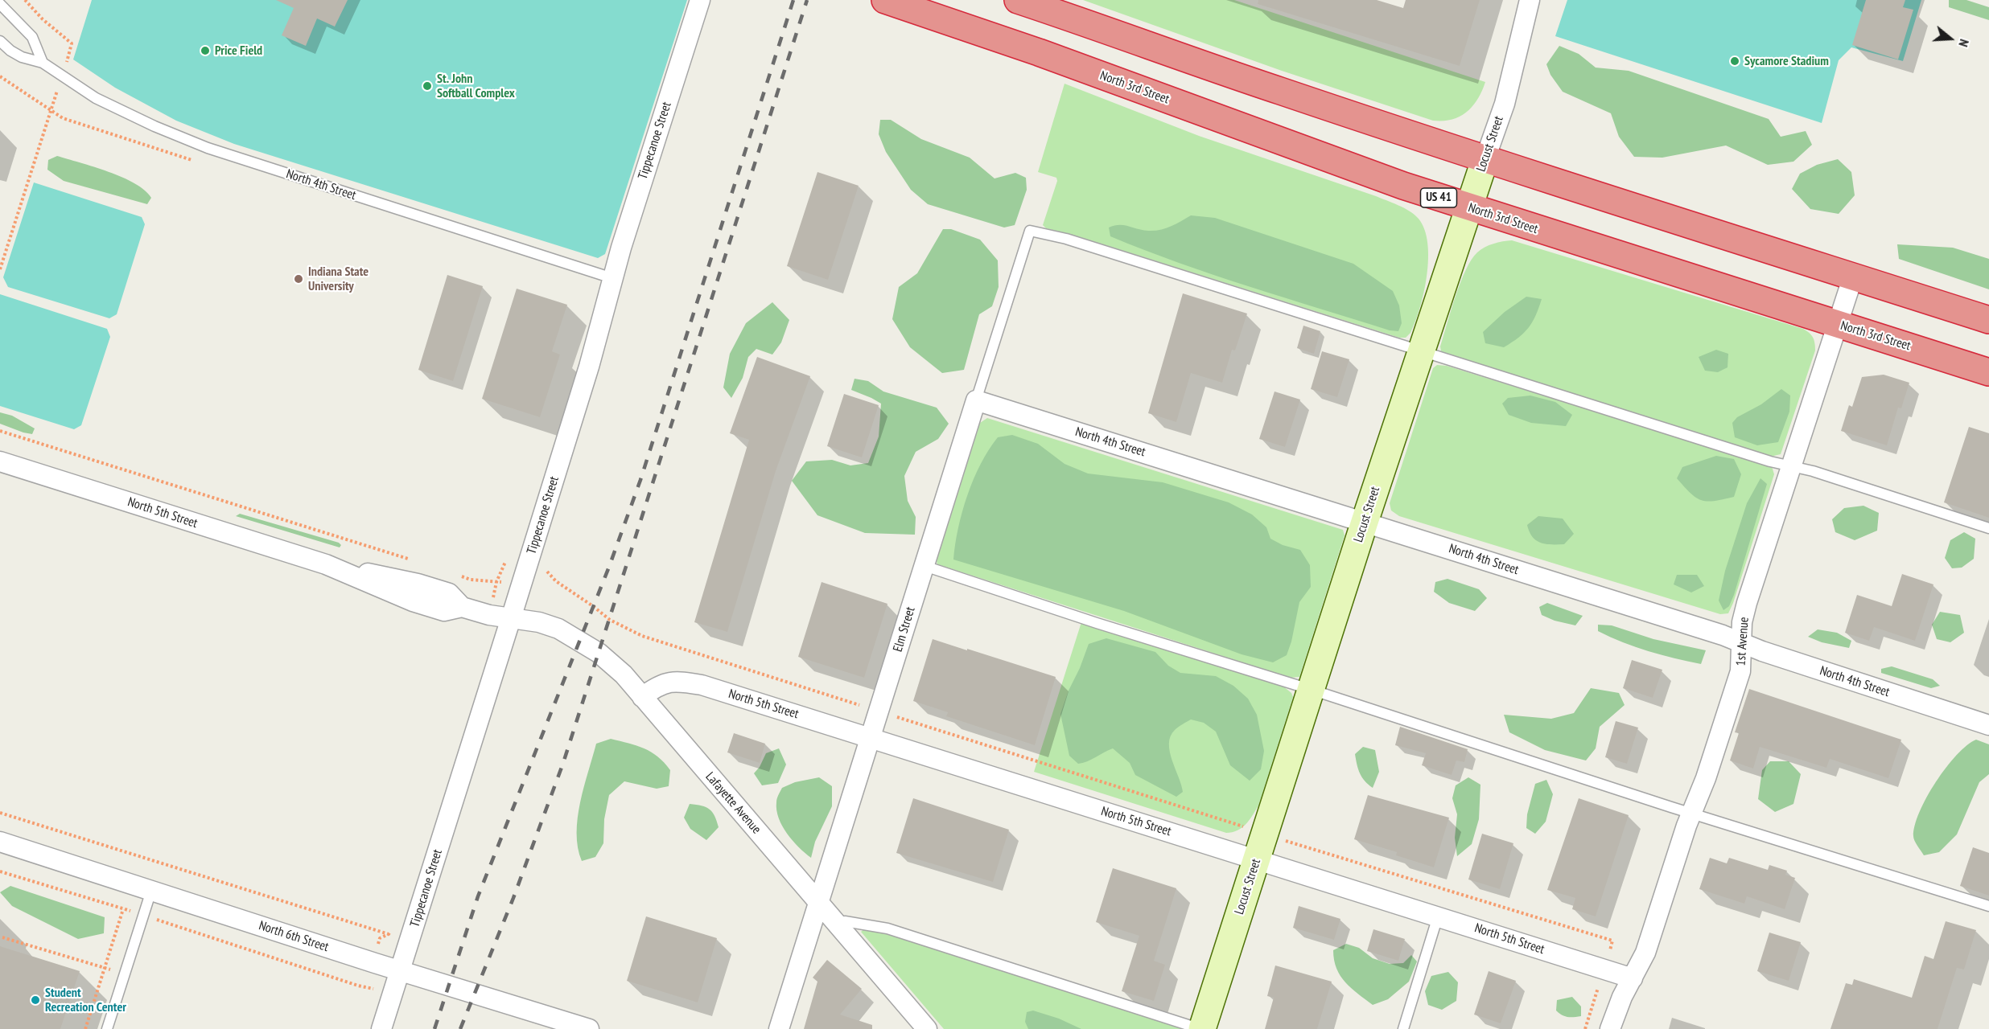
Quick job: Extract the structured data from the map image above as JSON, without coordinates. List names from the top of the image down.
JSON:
{
  "streets": {
    "highway": ["North 3rd Street", "US 41"],
    "street": [
      "Tippecanoe Street",
      "Locust Street",
      "North 4th Street",
      "North 5th Street",
      "Elm Street",
      "1st Avenue",
      "Lafayette Avenue",
      "North 6th Street"
    ]
  },
  "crossings": [
    ["North 3rd Street", "Locust Street"],
    ["North 3rd Street", "1st Avenue"],
    ["Tippecanoe Street", "North 4th Street"],
    ["Tippecanoe Street", "North 5th Street"],
    ["Tippecanoe Street", "Lafayette Avenue"],
    ["Tippecanoe Street", "North 6th Street"],
    ["Locust Street", "North 4th Street"],
    ["Locust Street", "North 5th Street"],
    ["Locust Street", "Elm Street"],
    ["North 4th Street", "Elm Street"],
    ["North 4th Street", "1st Avenue"],
    ["North 5th Street", "Elm Street"],
    ["North 5th Street", "1st Avenue"],
    ["North 5th Street", "Lafayette Avenue"],
    ["Elm Street", "Lafayette Avenue"]
  ],
  "places": [
    "Price Field",
    "Sycamore Stadium",
    "St. John Softball Complex",
    "Indiana State University",
    "Student Recreation Center"
  ],
  "north": "right"
}
